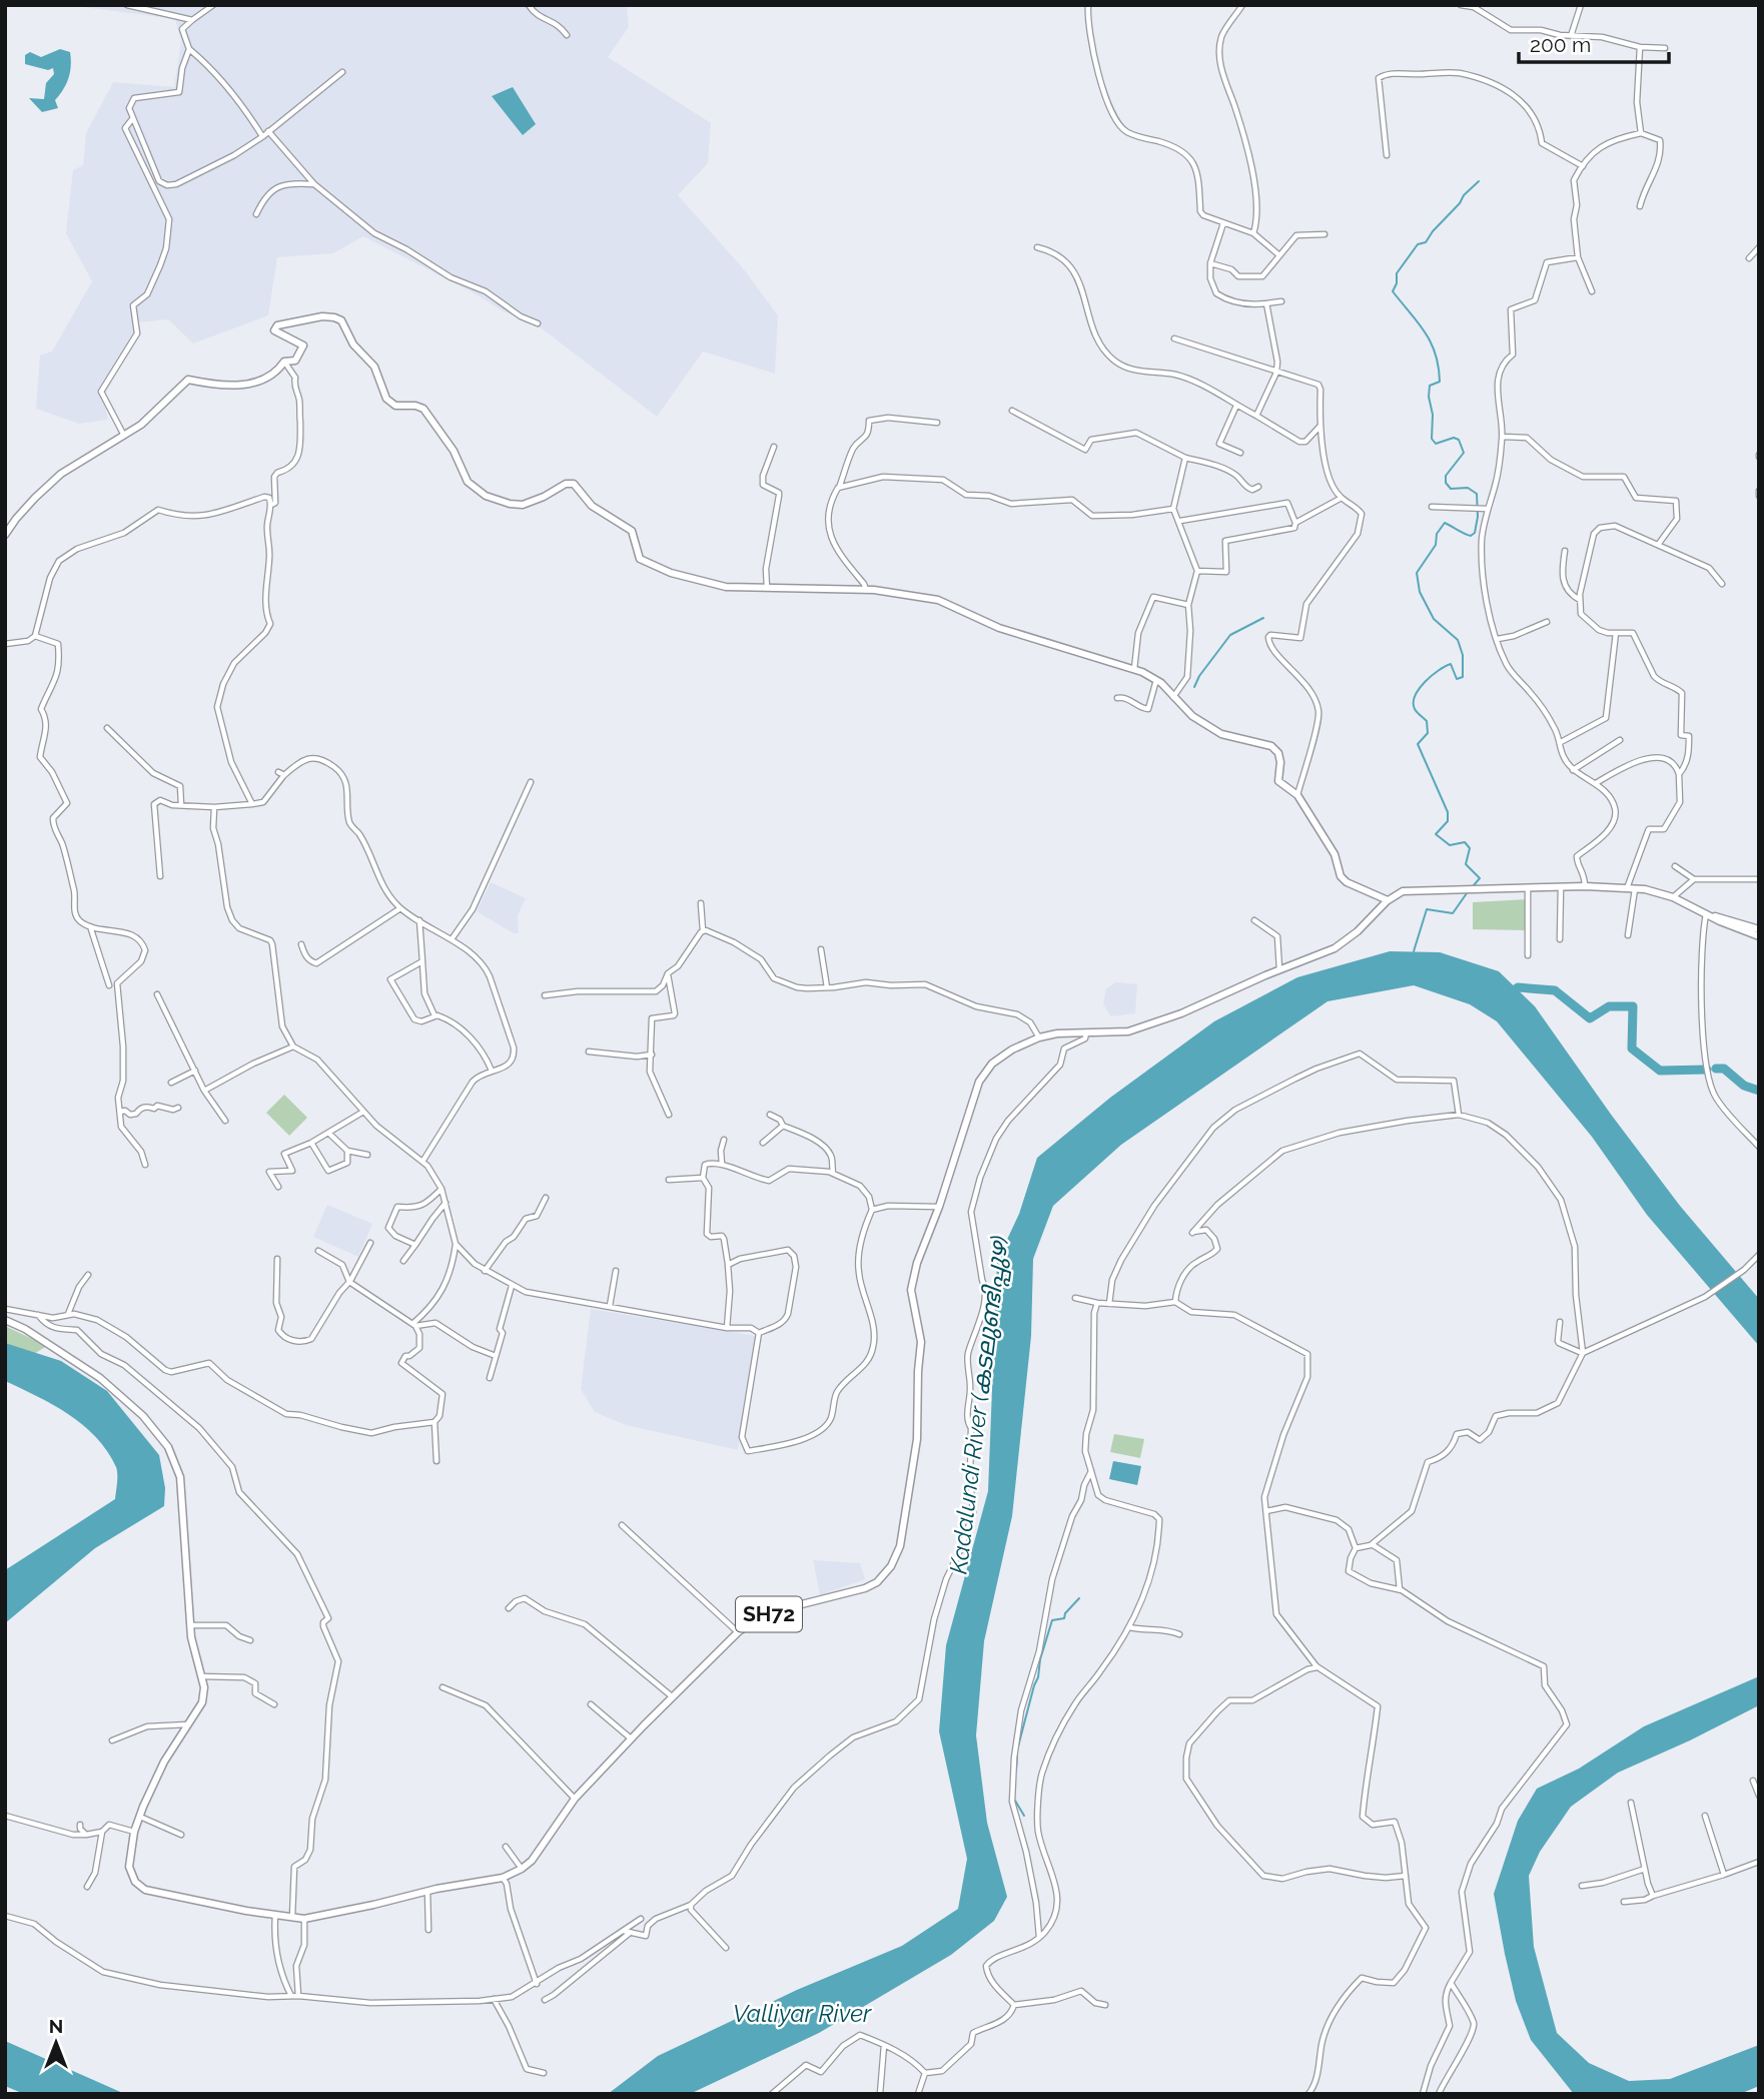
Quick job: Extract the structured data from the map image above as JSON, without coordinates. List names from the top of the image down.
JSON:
{
  "streets": {
    "main road": ["SH72"]
  },
  "water": ["Kadalundi River (കടലുണ്ടിപ്പുഴ)", "Valliyar River"],
  "scale_bar": "200 m",
  "north": "top"
}
